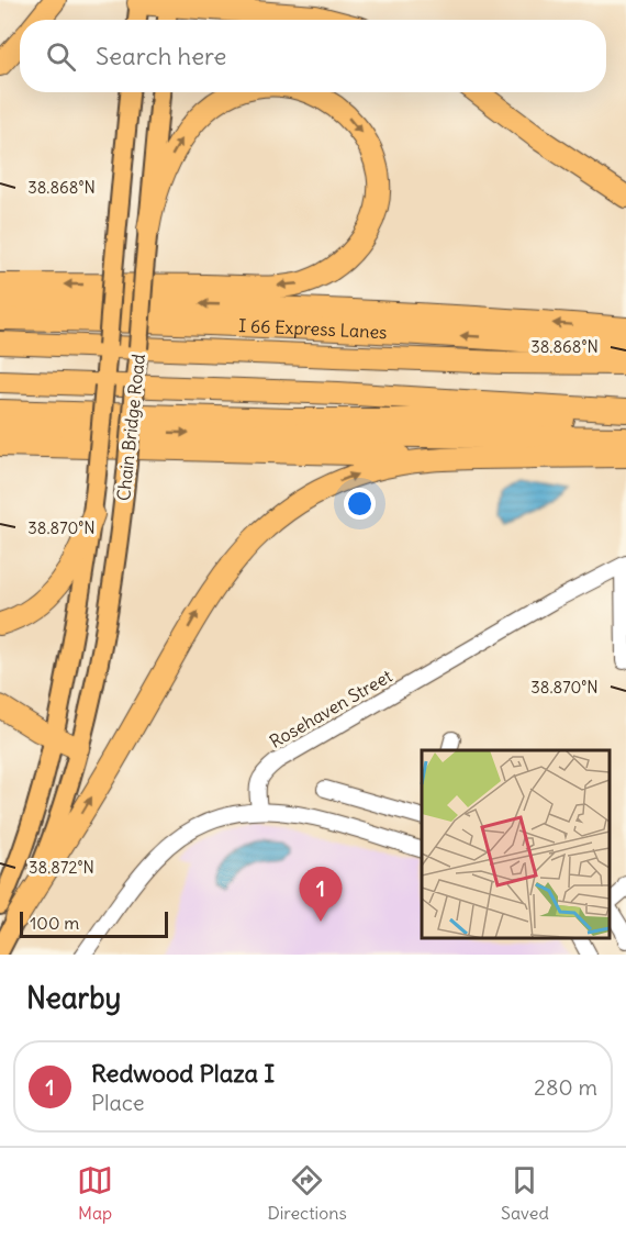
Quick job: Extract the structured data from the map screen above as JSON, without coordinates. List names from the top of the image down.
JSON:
{
  "streets": {
    "highway": ["I 66 Express Lanes"],
    "main road": ["Chain Bridge Road"],
    "street": ["Rosehaven Street"]
  },
  "scale_bar": "100 m",
  "page": {
    "search": "Search here",
    "pins": "1",
    "scale": "100 m",
    "heading": "Nearby",
    "list": [
      {
        "mark": "1",
        "name": "Redwood Plaza I",
        "note": "Place",
        "value": "280 m"
      }
    ],
    "nav": ["Map", "Directions", "Saved"]
  },
  "coordinates": ["38.868°N", "38.870°N", "38.872°N"]
}
